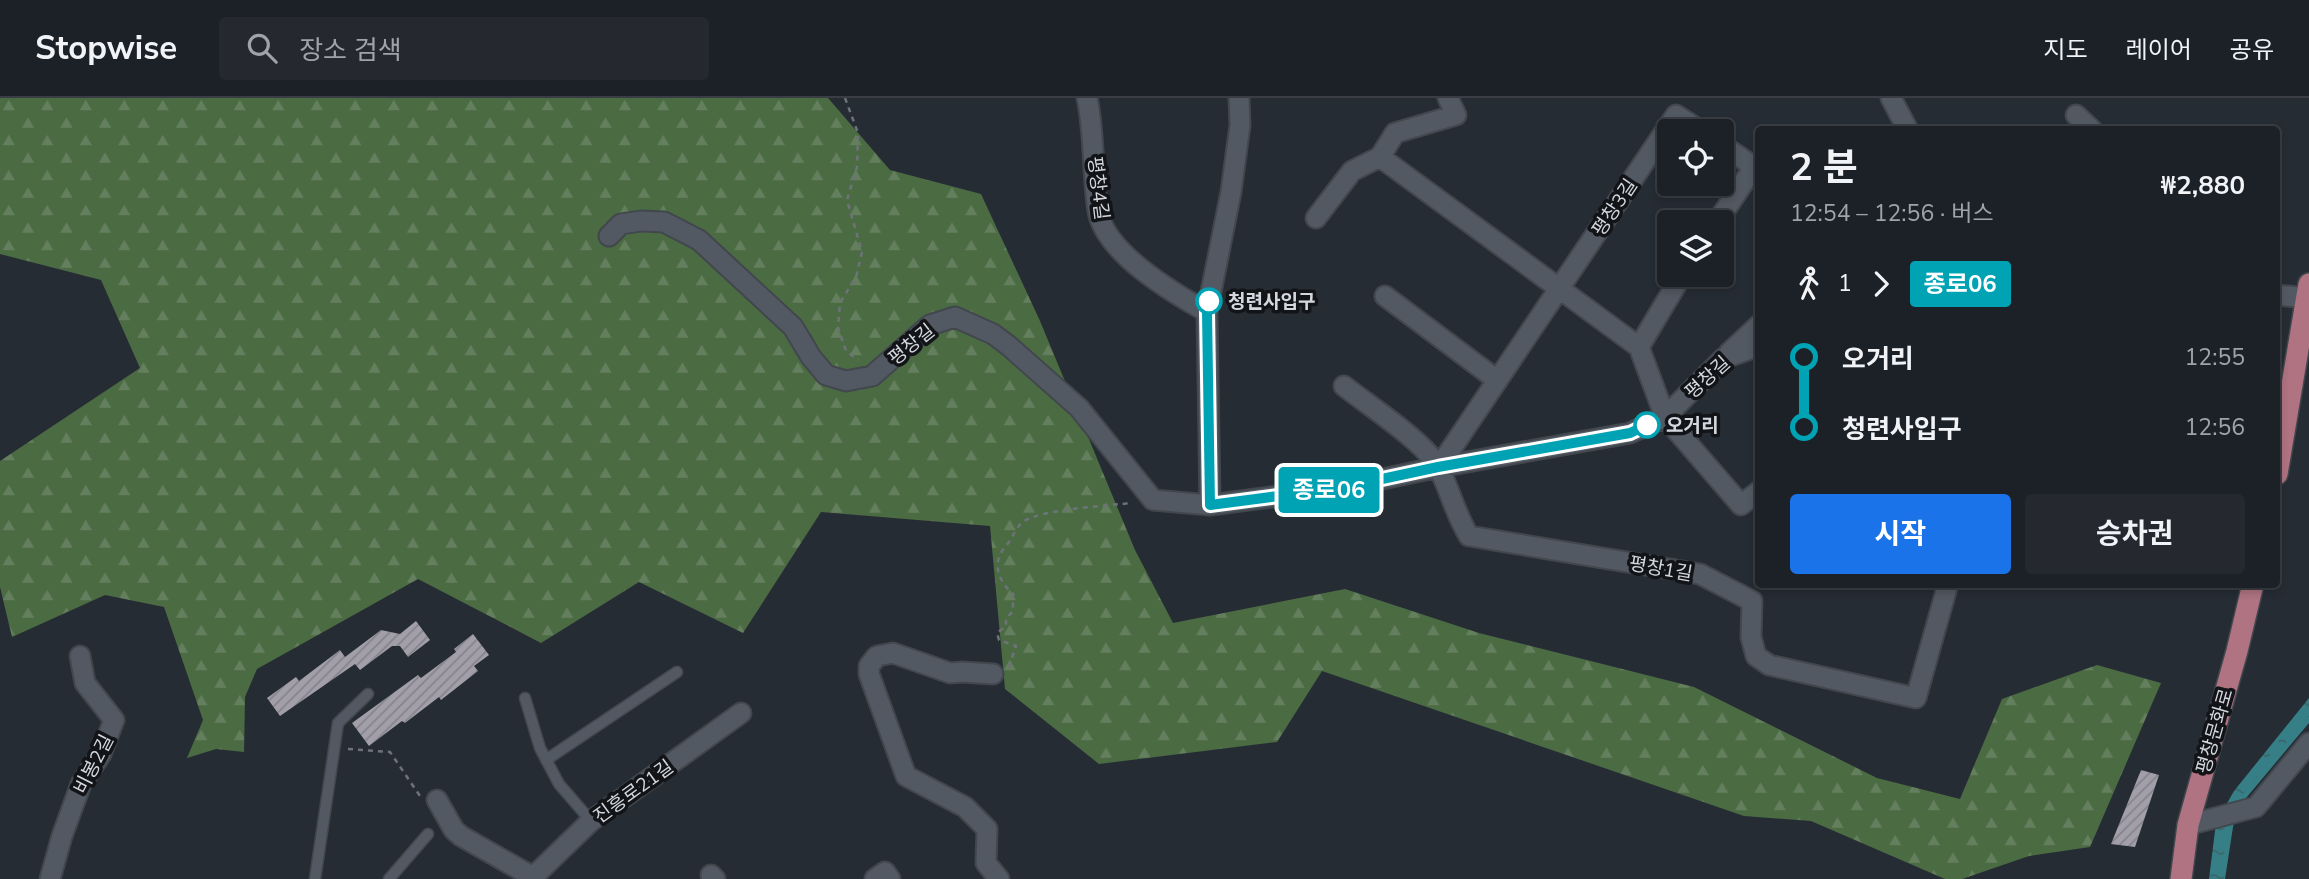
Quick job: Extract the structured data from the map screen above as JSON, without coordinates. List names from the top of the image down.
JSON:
{
  "streets": {
    "main road": ["평창문화로"],
    "street": [
      "평창4길",
      "평창3길",
      "평창길",
      "평창1길",
      "비봉2길",
      "진흥로21길"
    ]
  },
  "crossings": [
    ["평창3길", "평창길"],
    ["평창3길", "평창1길"],
    ["평창길", "평창1길"]
  ],
  "places": ["청련사입구", "오거리"],
  "lines": ["bus line 종로06"],
  "page": {
    "header": "Stopwise",
    "search": "장소 검색",
    "nav": ["지도", "레이어", "공유"],
    "on_map": "종로06",
    "heading": ["2 분", "12:54 – 12:56 · 버스", "₩2,880"],
    "legs": ["1", "종로06"],
    "list": [
      {
        "name": "오거리",
        "value": "12:55"
      },
      {
        "name": "청련사입구",
        "value": "12:56"
      }
    ],
    "buttons": ["시작", "승차권"]
  }
}
